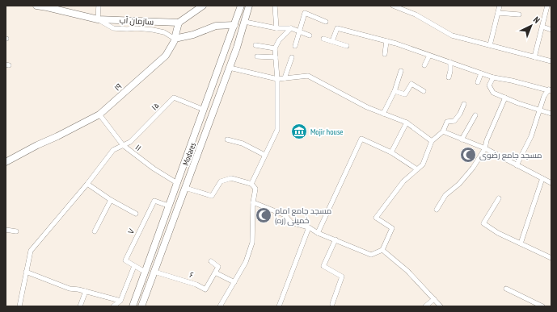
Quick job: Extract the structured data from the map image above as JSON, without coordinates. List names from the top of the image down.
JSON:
{
  "streets": {
    "main road": ["سازمان آب", "۱۹", "Modares"],
    "street": [
      "۱۵",
      "۱۱",
      "۷",
      "۶"
    ]
  },
  "crossings": [
    ["سازمان آب", "۱۹"],
    ["۱۹", "۱۱"],
    ["۱۵", "۱۱"],
    ["۱۵", "Modares"],
    ["۱۱", "Modares"],
    ["Modares", "۷"],
    ["Modares", "۶"]
  ],
  "places": {
    "museum": ["Mojir house"],
    "mosque": ["مسجد جامع رضوی", "مسجد جامع امام خمینی (ره)"]
  },
  "north": "top right"
}
